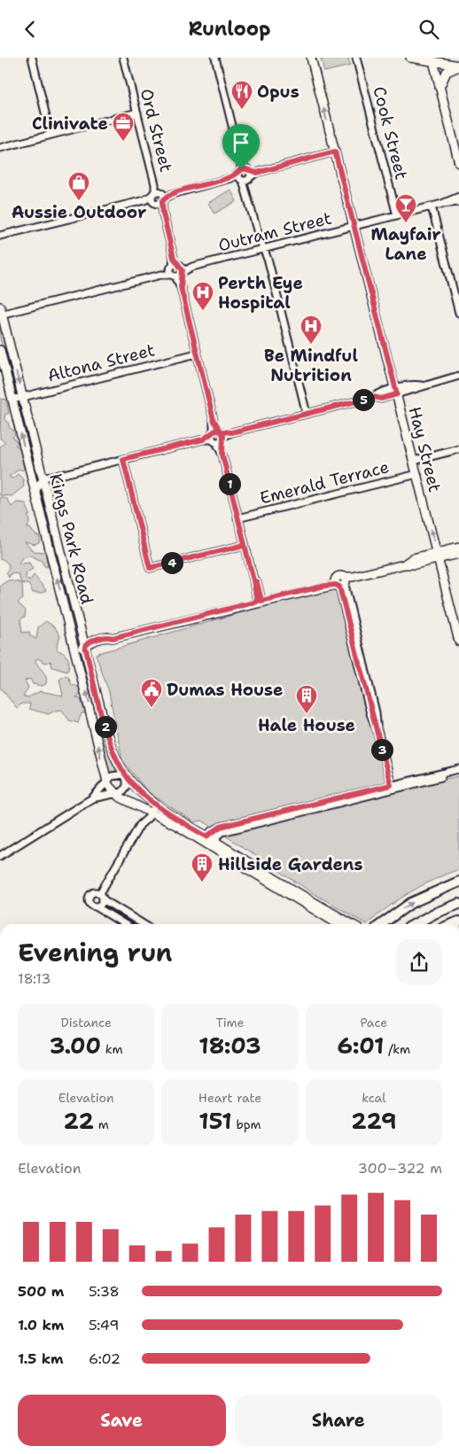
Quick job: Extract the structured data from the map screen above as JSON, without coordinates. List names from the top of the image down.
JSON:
{
  "streets": {
    "main road": ["Hay Street", "Kings Park Road"],
    "street": [
      "Ord Street",
      "Cook Street",
      "Outram Street",
      "Altona Street",
      "Emerald Terrace"
    ]
  },
  "crossings": [
    ["Cook Street", "Outram Street"],
    ["Outram Street", "Hay Street"],
    ["Outram Street", "Kings Park Road"],
    ["Altona Street", "Kings Park Road"],
    ["Hay Street", "Emerald Terrace"]
  ],
  "places": {
    "restaurant": ["Opus"],
    "office": ["Clinivate"],
    "shop": ["Aussie Outdoor"],
    "bar": ["Mayfair Lane"],
    "hospital": ["Perth Eye Hospital", "Be Mindful Nutrition"],
    "public building": ["Dumas House"],
    "building": ["Hale House", "Hillside Gardens"]
  },
  "page": {
    "header": "Runloop",
    "pins": [
      "5",
      "1",
      "4",
      "2",
      "3"
    ],
    "heading": ["Evening run", "18:13"],
    "stats": [
      ["Distance", "3.00 km"],
      ["Time", "18:03"],
      ["Pace", "6:01 /km"],
      ["Elevation", "22 m"],
      ["Heart rate", "151 bpm"],
      ["kcal", "229"]
    ],
    "chart": ["Elevation", "300–322 m"],
    "list": [
      {
        "name": "500 m",
        "note": "5:38"
      },
      {
        "name": "1.0 km",
        "note": "5:49"
      },
      {
        "name": "1.5 km",
        "note": "6:02"
      }
    ],
    "buttons": ["Save", "Share"]
  }
}
